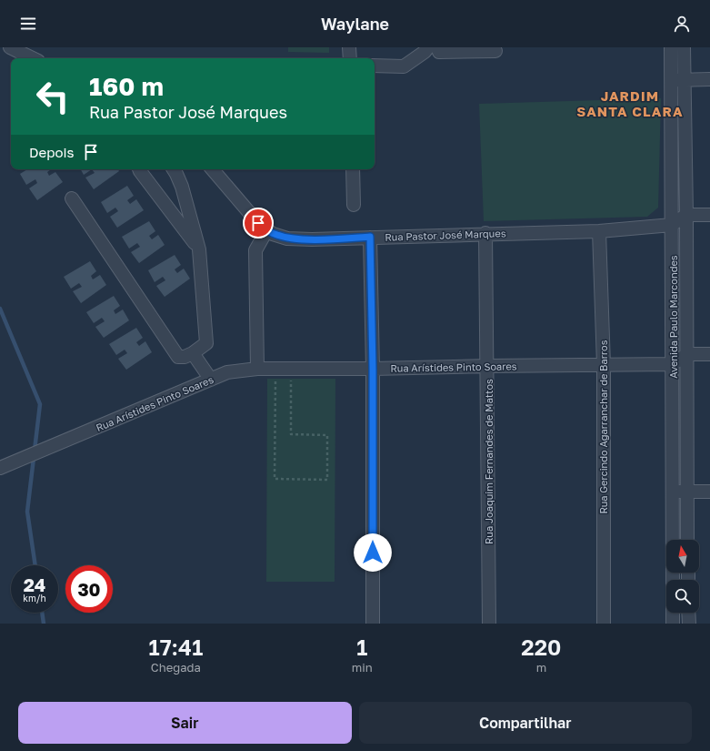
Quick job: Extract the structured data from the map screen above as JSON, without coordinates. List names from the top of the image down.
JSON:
{
  "streets": {
    "street": [
      "Rua Pastor José Marques",
      "Avenida Paulo Marcondes",
      "Rua Arístides Pinto Soares",
      "Rua Gercindo Agarranchar de Barros",
      "Rua Joaquim Fernandes de Mattos"
    ]
  },
  "crossings": [
    ["Rua Pastor José Marques", "Avenida Paulo Marcondes"],
    ["Rua Pastor José Marques", "Rua Gercindo Agarranchar de Barros"],
    ["Rua Pastor José Marques", "Rua Joaquim Fernandes de Mattos"],
    ["Avenida Paulo Marcondes", "Rua Arístides Pinto Soares"],
    ["Rua Arístides Pinto Soares", "Rua Gercindo Agarranchar de Barros"],
    ["Rua Arístides Pinto Soares", "Rua Joaquim Fernandes de Mattos"]
  ],
  "districts": ["JARDIM SANTA CLARA"],
  "north": "top",
  "page": {
    "header": "Waylane",
    "turn": ["160 m", "Rua Pastor José Marques"],
    "then": "Depois",
    "speed": "24 km/h",
    "limit": "30",
    "eta": [
      "17:41",
      "Chegada",
      "1",
      "min",
      "220",
      "m"
    ],
    "buttons": ["Sair", "Compartilhar"]
  }
}
